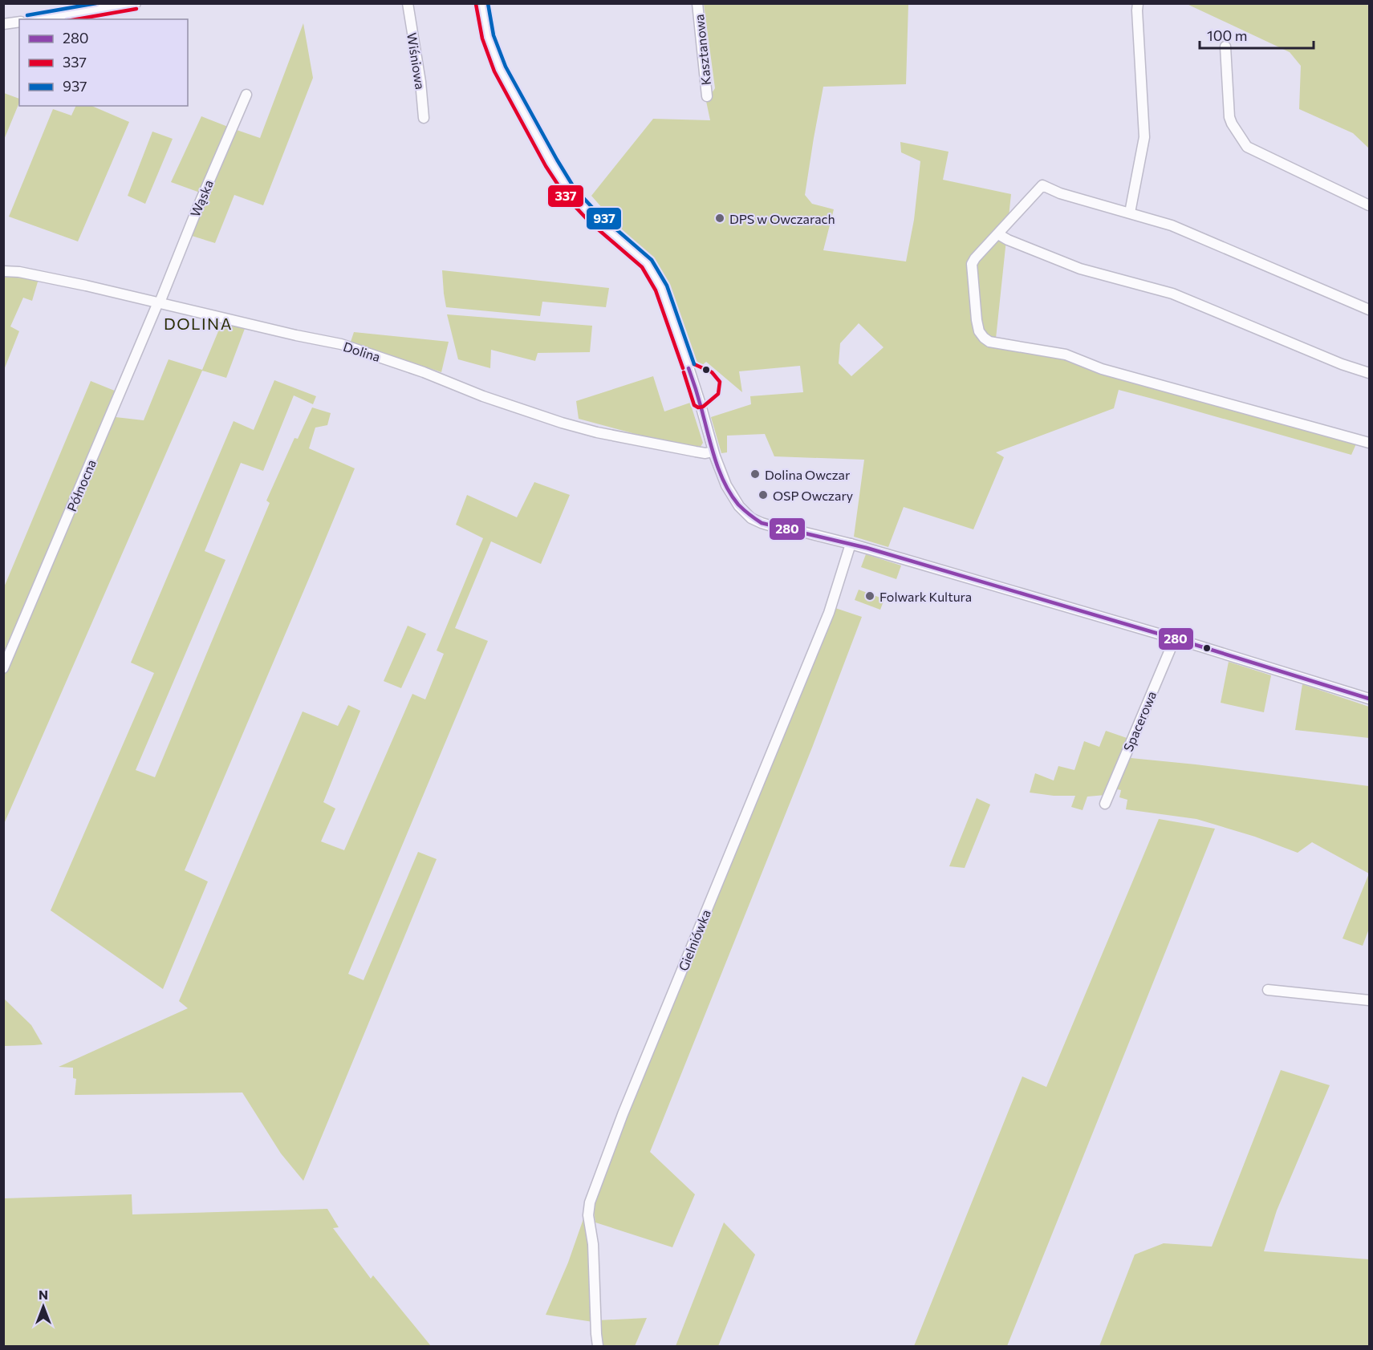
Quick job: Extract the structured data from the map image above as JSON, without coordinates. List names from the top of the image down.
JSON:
{
  "streets": {
    "street": [
      "Kasztanowa",
      "Wiśniowa",
      "Wąska",
      "Dolina",
      "Północna",
      "Spacerowa",
      "Gielniówka"
    ]
  },
  "crossings": [
    ["Wąska", "Dolina"],
    ["Wąska", "Północna"],
    ["Dolina", "Północna"]
  ],
  "districts": ["DOLINA"],
  "places": [
    "DPS w Owczarach",
    "Dolina Owczar",
    "OSP Owczary",
    "Folwark Kultura"
  ],
  "lines": ["transit line 937", "transit line 337", "transit line 280"],
  "legend": ["280", "337", "937"],
  "scale_bar": "100 m",
  "north": "top"
}
